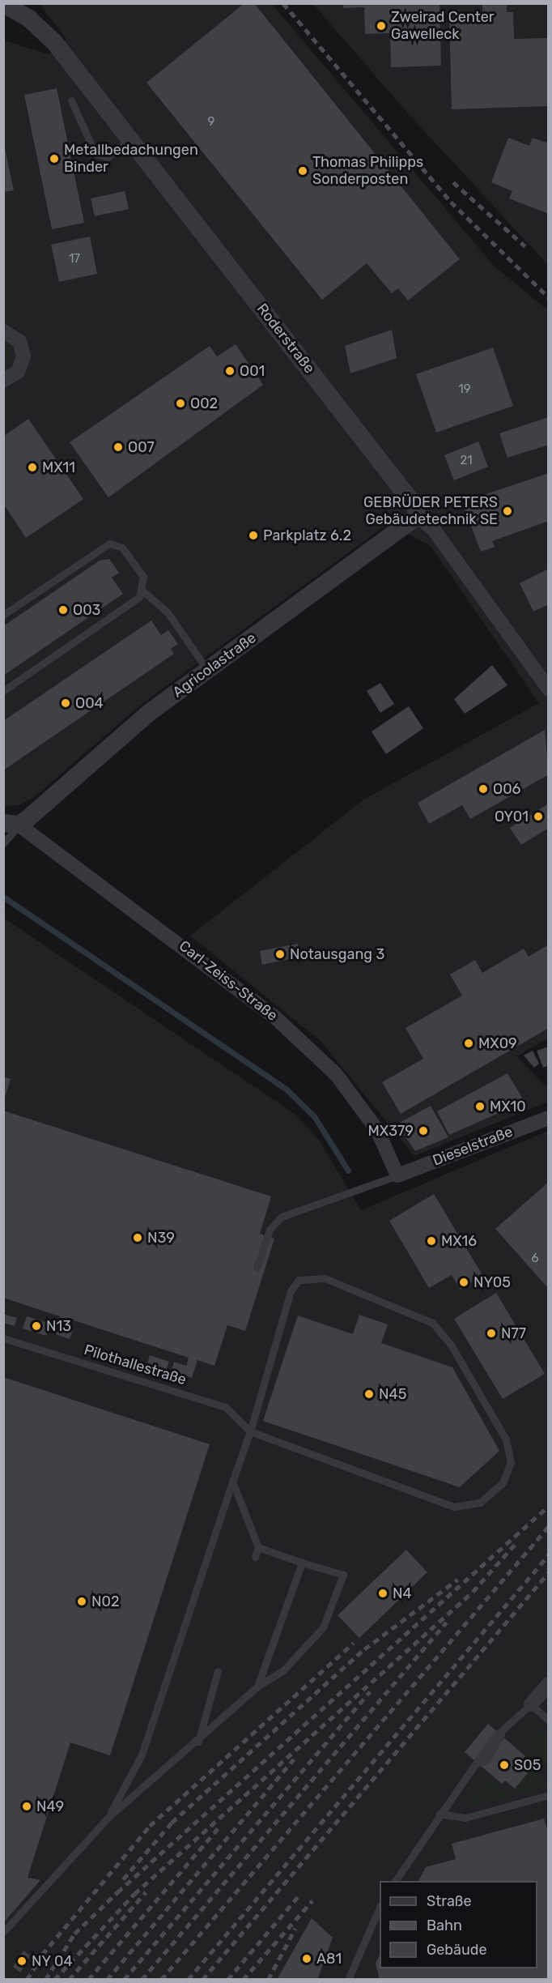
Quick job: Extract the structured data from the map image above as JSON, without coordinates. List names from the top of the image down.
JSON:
{
  "streets": {
    "street": [
      "Roderstraße",
      "Agricolastraße",
      "Carl-Zeiss-Straße",
      "Dieselstraße"
    ],
    "lane": ["Pilothallestraße"]
  },
  "crossings": [
    ["Roderstraße", "Agricolastraße"],
    ["Agricolastraße", "Carl-Zeiss-Straße"],
    ["Carl-Zeiss-Straße", "Dieselstraße"]
  ],
  "places": [
    "Zweirad Center Gawelleck",
    "Metallbedachungen Binder",
    "Thomas Philipps Sonderposten",
    "O01",
    "O02",
    "O07",
    "MX11",
    "GEBRÜDER PETERS Gebäudetechnik SE",
    "Parkplatz 6.2",
    "O03",
    "O04",
    "O06",
    "OY01",
    "Notausgang 3",
    "MX09",
    "MX10",
    "MX379",
    "N39",
    "MX16",
    "NY05",
    "N13",
    "N77",
    "N45",
    "N4",
    "N02",
    "S05",
    "N49",
    "A81",
    "NY 04"
  ],
  "house_numbers": [
    "9",
    "17",
    "19",
    "21",
    "6"
  ],
  "legend": ["Straße", "Bahn", "Gebäude"]
}
